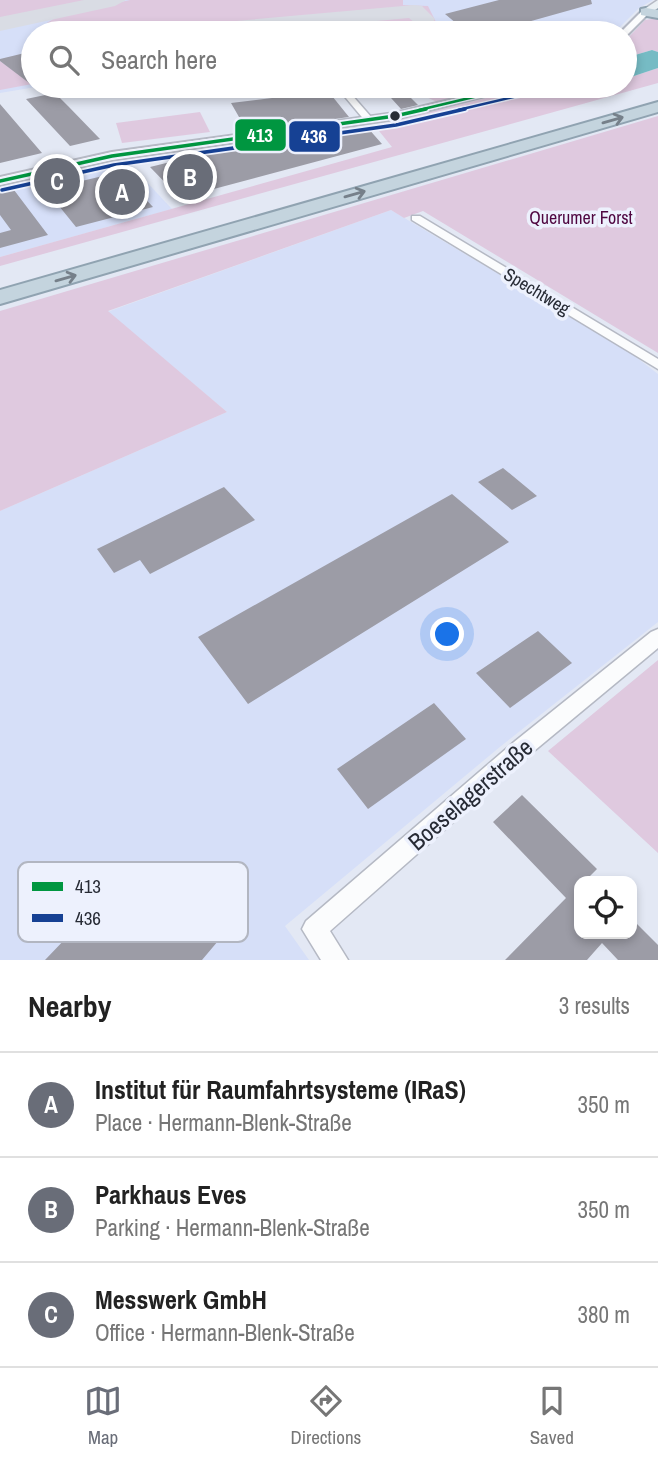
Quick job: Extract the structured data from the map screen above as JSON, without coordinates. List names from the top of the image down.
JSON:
{
  "streets": {
    "street": ["Spechtweg", "Boeselagerstraße"]
  },
  "parks": ["Querumer Forst"],
  "lines": ["transit line 413", "transit line 436"],
  "legend": ["413", "436"],
  "page": {
    "search": "Search here",
    "pins": ["B", "C", "A"],
    "heading": ["Nearby", "3 results"],
    "list": [
      {
        "mark": "A",
        "name": "Institut für Raumfahrtsysteme (IRaS)",
        "note": "Place · Hermann-Blenk-Straße",
        "value": "350 m"
      },
      {
        "mark": "B",
        "name": "Parkhaus Eves",
        "note": "Parking · Hermann-Blenk-Straße",
        "value": "350 m"
      },
      {
        "mark": "C",
        "name": "Messwerk GmbH",
        "note": "Office · Hermann-Blenk-Straße",
        "value": "380 m"
      }
    ],
    "nav": ["Map", "Directions", "Saved"]
  }
}
